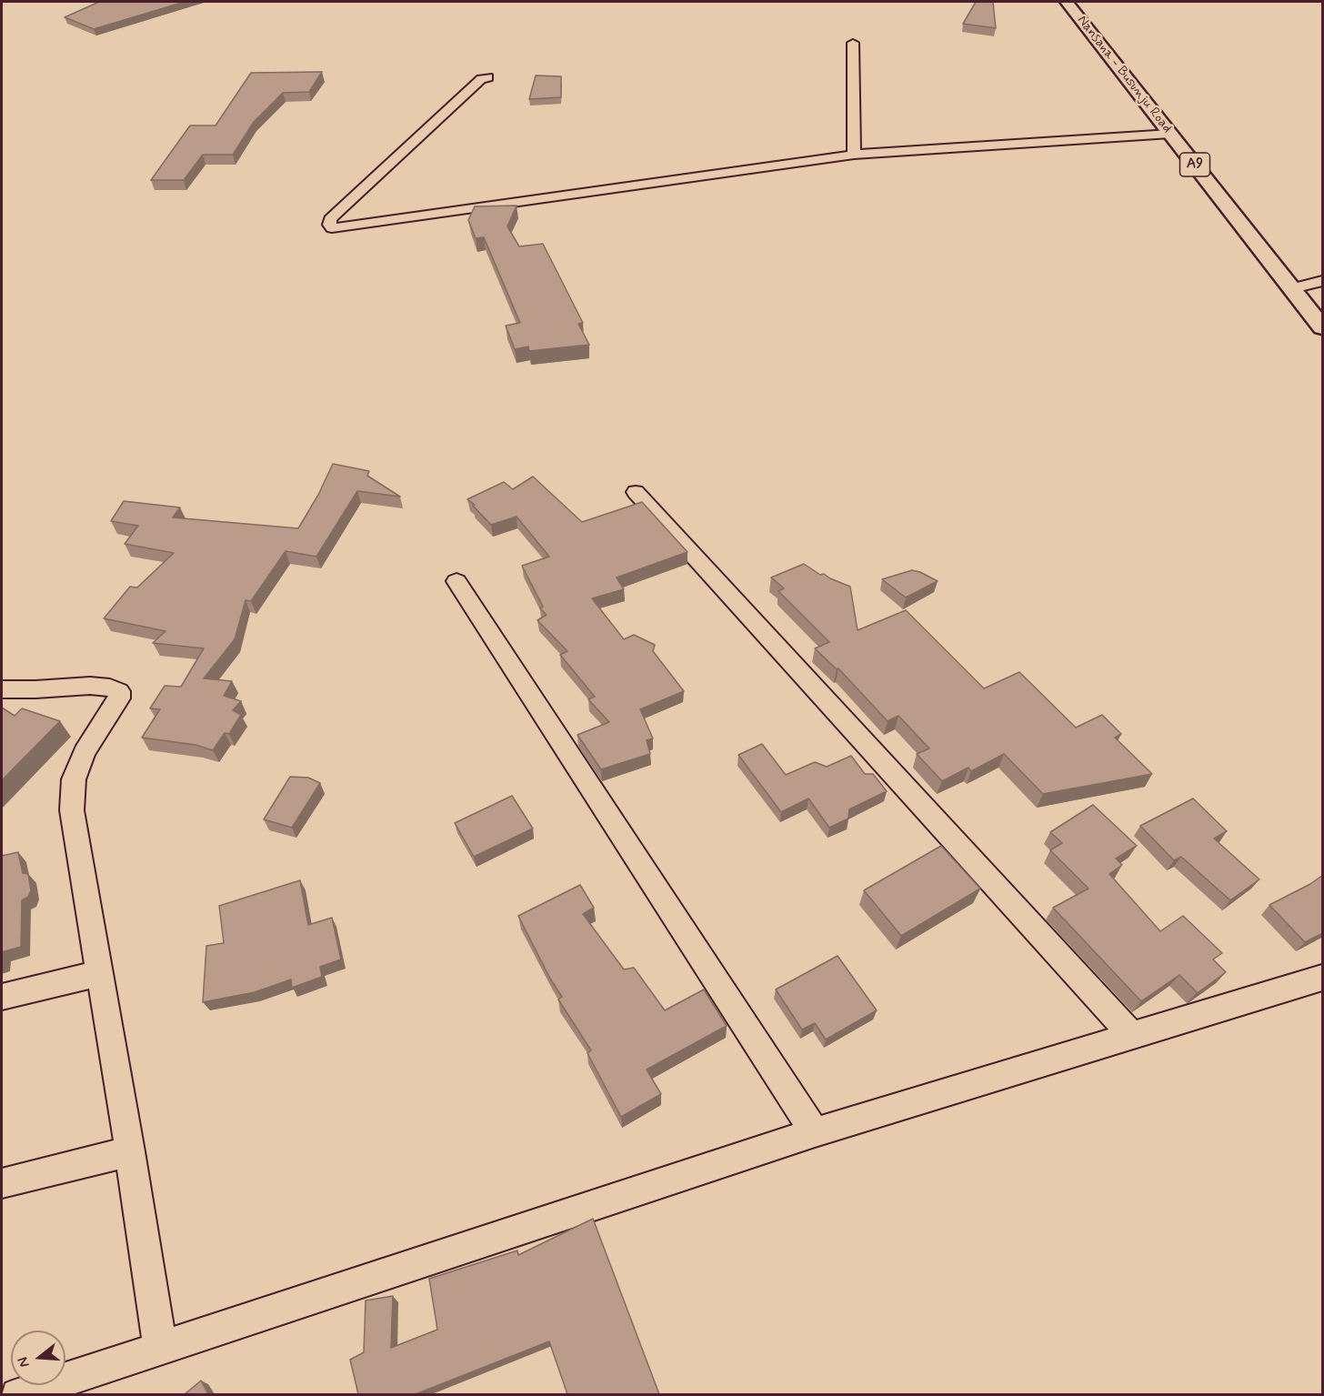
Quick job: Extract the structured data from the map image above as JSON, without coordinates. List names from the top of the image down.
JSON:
{
  "streets": {
    "main road": ["Nansana - Busunju Road", "A9"]
  },
  "north": "left"
}
